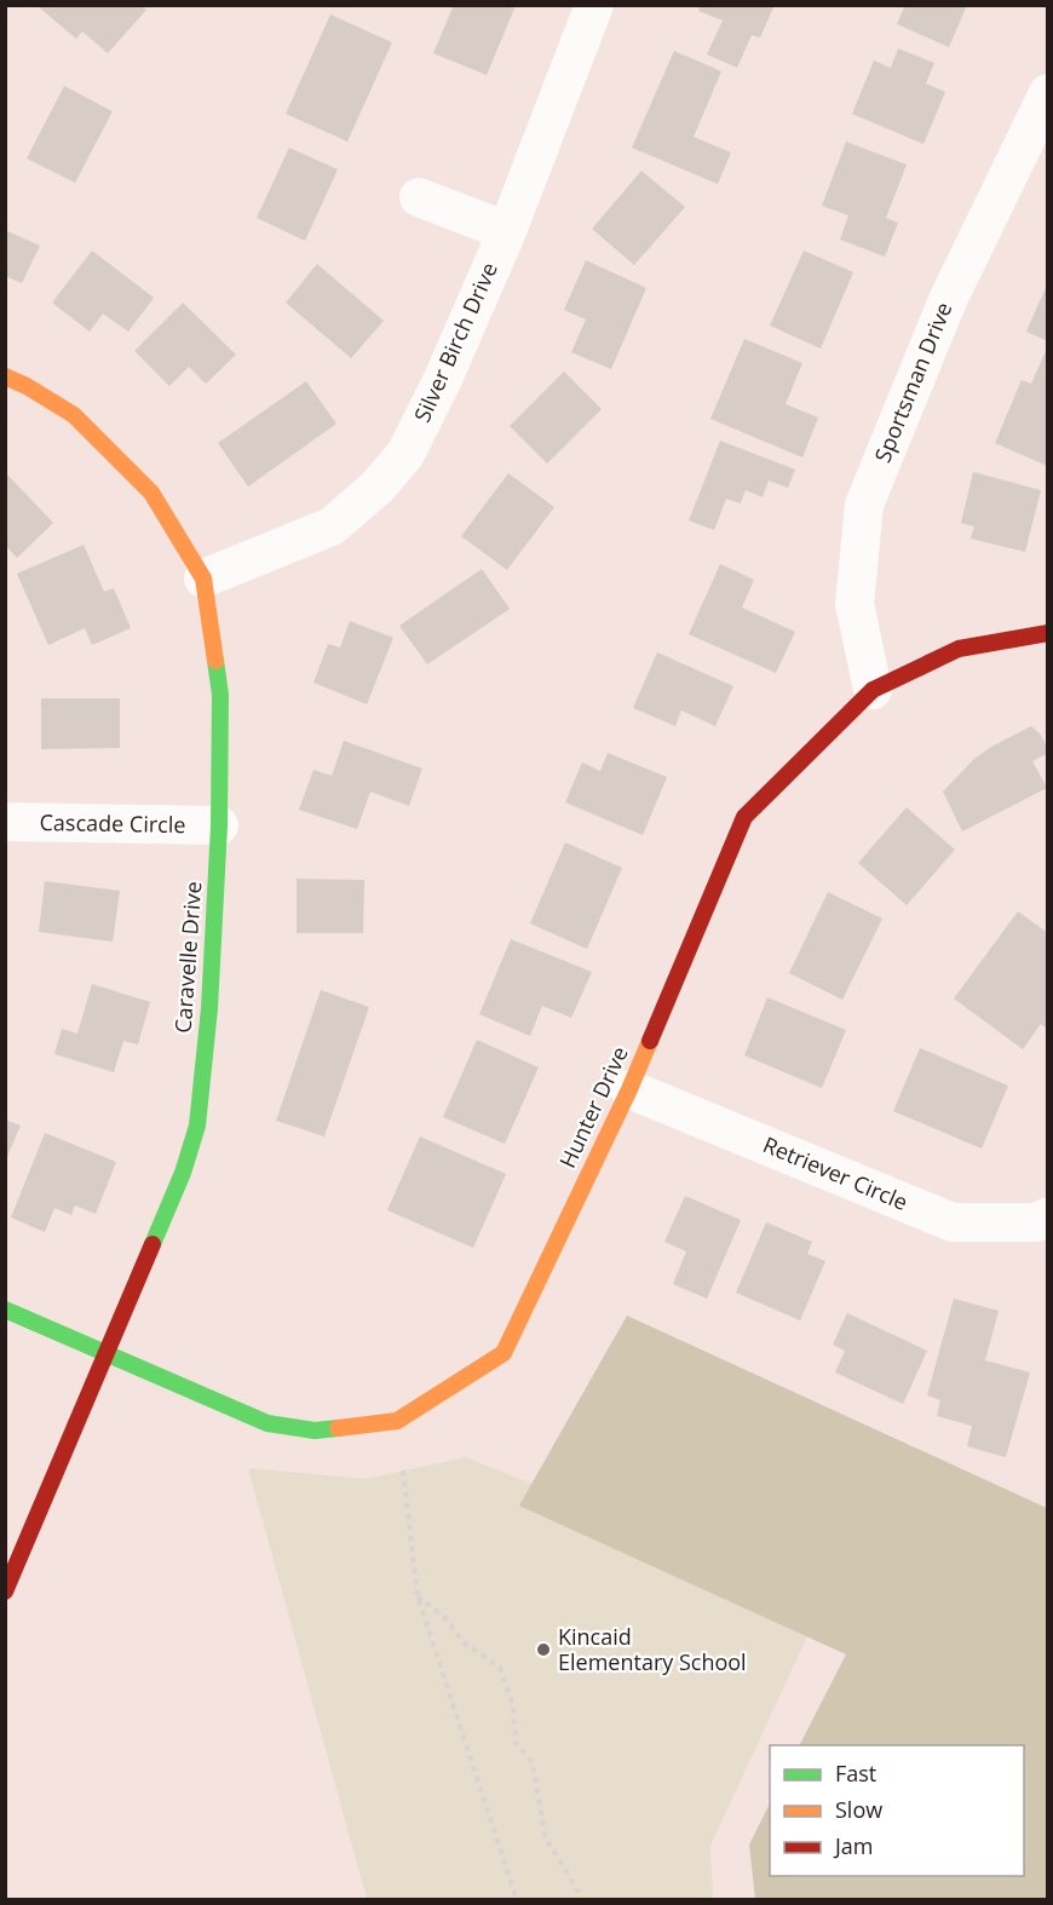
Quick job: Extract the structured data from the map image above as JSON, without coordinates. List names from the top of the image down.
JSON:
{
  "streets": {
    "street": [
      "Silver Birch Drive",
      "Sportsman Drive",
      "Cascade Circle",
      "Caravelle Drive",
      "Hunter Drive",
      "Retriever Circle"
    ]
  },
  "crossings": [
    ["Silver Birch Drive", "Caravelle Drive"],
    ["Sportsman Drive", "Hunter Drive"],
    ["Cascade Circle", "Caravelle Drive"],
    ["Caravelle Drive", "Hunter Drive"],
    ["Hunter Drive", "Retriever Circle"]
  ],
  "places": ["Kincaid Elementary School"],
  "legend": ["Fast", "Slow", "Jam"]
}
